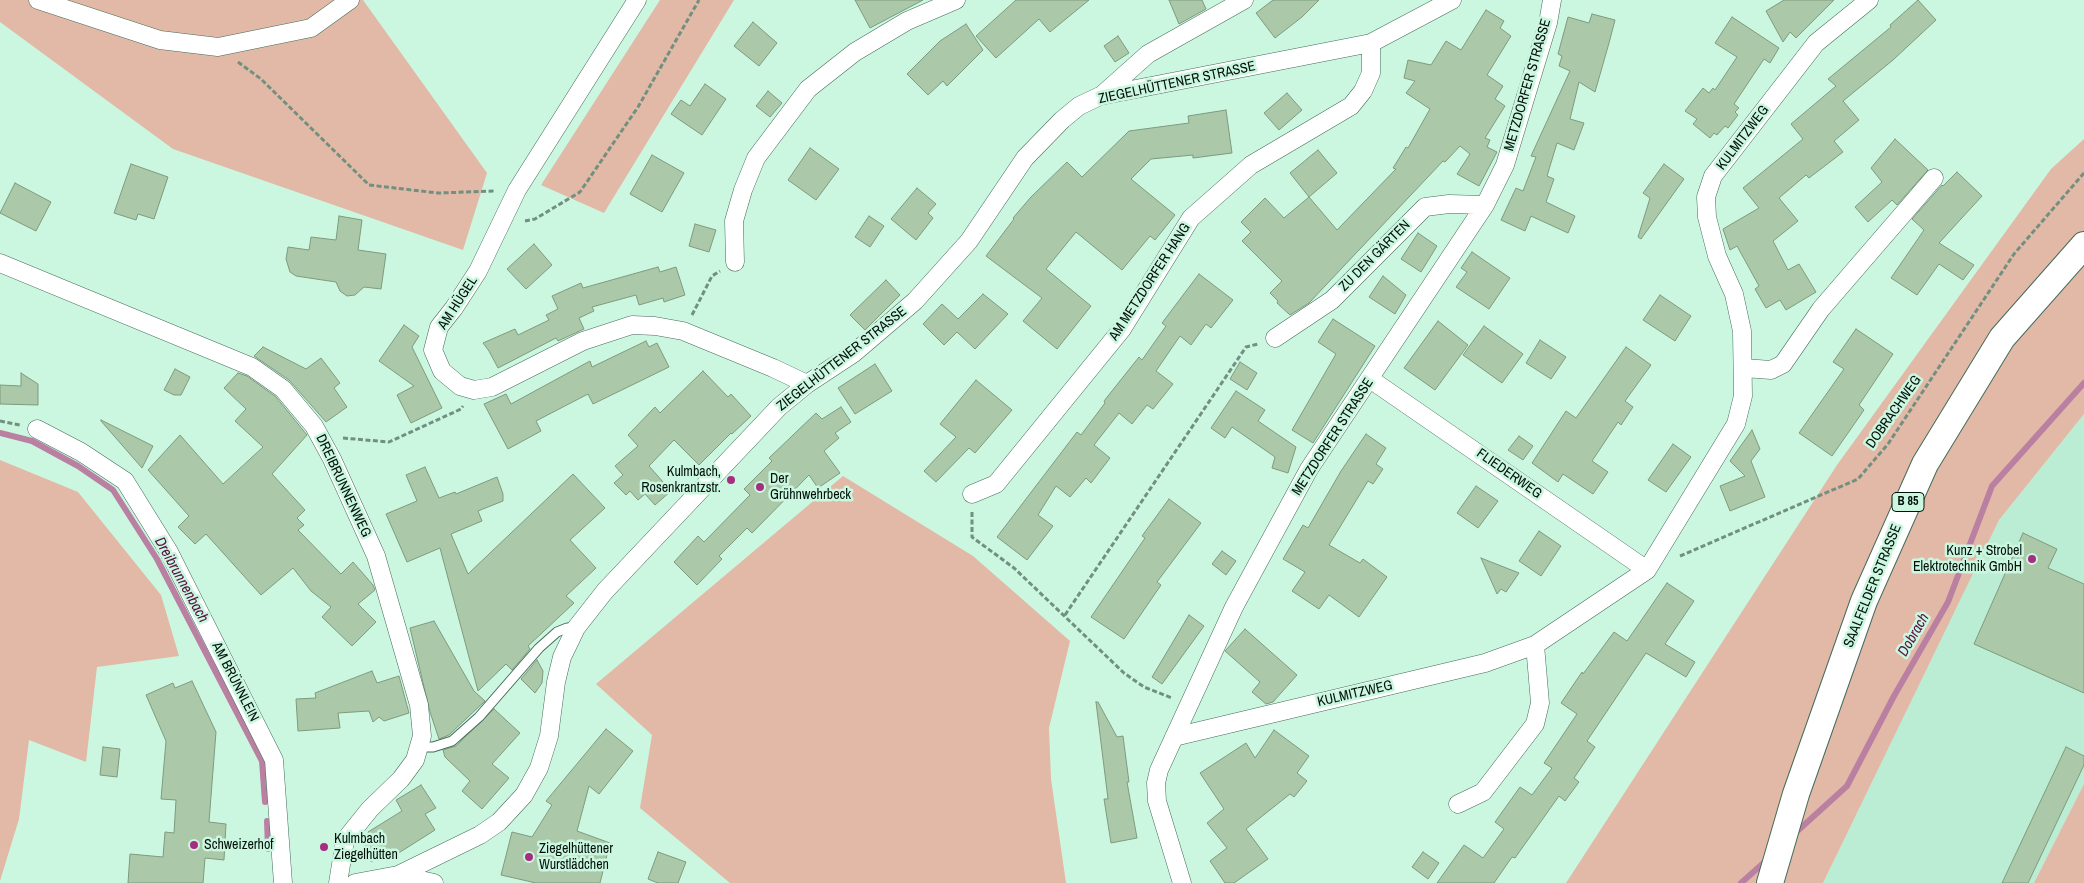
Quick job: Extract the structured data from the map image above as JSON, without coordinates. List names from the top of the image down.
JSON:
{
  "streets": {
    "main road": ["B 85", "SAALFELDER STRASSE"],
    "street": [
      "ZIEGELHÜTTENER STRASSE",
      "METZDORFER STRASSE",
      "KULMITZWEG",
      "ZU DEN GÄRTEN",
      "AM METZDORFER HANG",
      "AM HÜGEL",
      "FLIEDERWEG",
      "DREIBRUNNENWEG",
      "AM BRÜNNLEIN"
    ],
    "path": ["DOBRACHWEG"]
  },
  "crossings": [
    ["ZIEGELHÜTTENER STRASSE", "AM METZDORFER HANG"],
    ["METZDORFER STRASSE", "KULMITZWEG"],
    ["METZDORFER STRASSE", "ZU DEN GÄRTEN"],
    ["METZDORFER STRASSE", "FLIEDERWEG"],
    ["KULMITZWEG", "DOBRACHWEG"],
    ["KULMITZWEG", "FLIEDERWEG"],
    ["DOBRACHWEG", "FLIEDERWEG"]
  ],
  "water": ["Dreibrunnenbach", "Dobrach"],
  "places": [
    "Kulmbach, Rosenkrantzstr.",
    "Der Grühnwehrbeck",
    "Kunz + Strobel Elektrotechnik GmbH",
    "Schweizerhof",
    "Kulmbach Ziegelhütten",
    "Ziegelhüttener Wurstlädchen"
  ]
}
